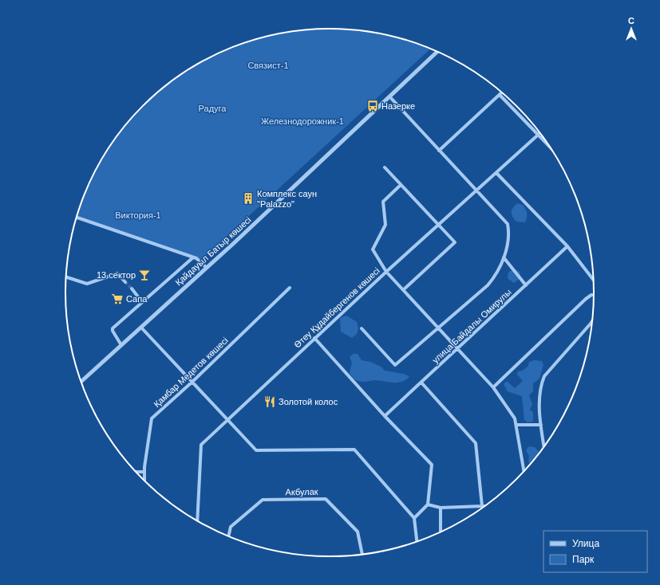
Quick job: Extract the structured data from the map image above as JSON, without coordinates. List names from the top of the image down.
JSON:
{
  "streets": {
    "street": [
      "Қайдауыл Батыр көшесі",
      "Өтеу Құдайбергенов көшесі",
      "улица Байдалы Омирулы",
      "Қамбар Медетов көшесі",
      "Акбулак"
    ]
  },
  "parks": [
    "Связист-1",
    "Радуга",
    "Железнодорожник-1",
    "Виктория-1"
  ],
  "places": {
    "bus stop": ["Назерке"],
    "building": ["Комплекс саун \"Palazzo\""],
    "bar": ["13 сектор"],
    "supermarket": ["Сапа"],
    "restaurant": ["Золотой колос"]
  },
  "legend": ["Улица", "Парк"],
  "north": "top"
}
